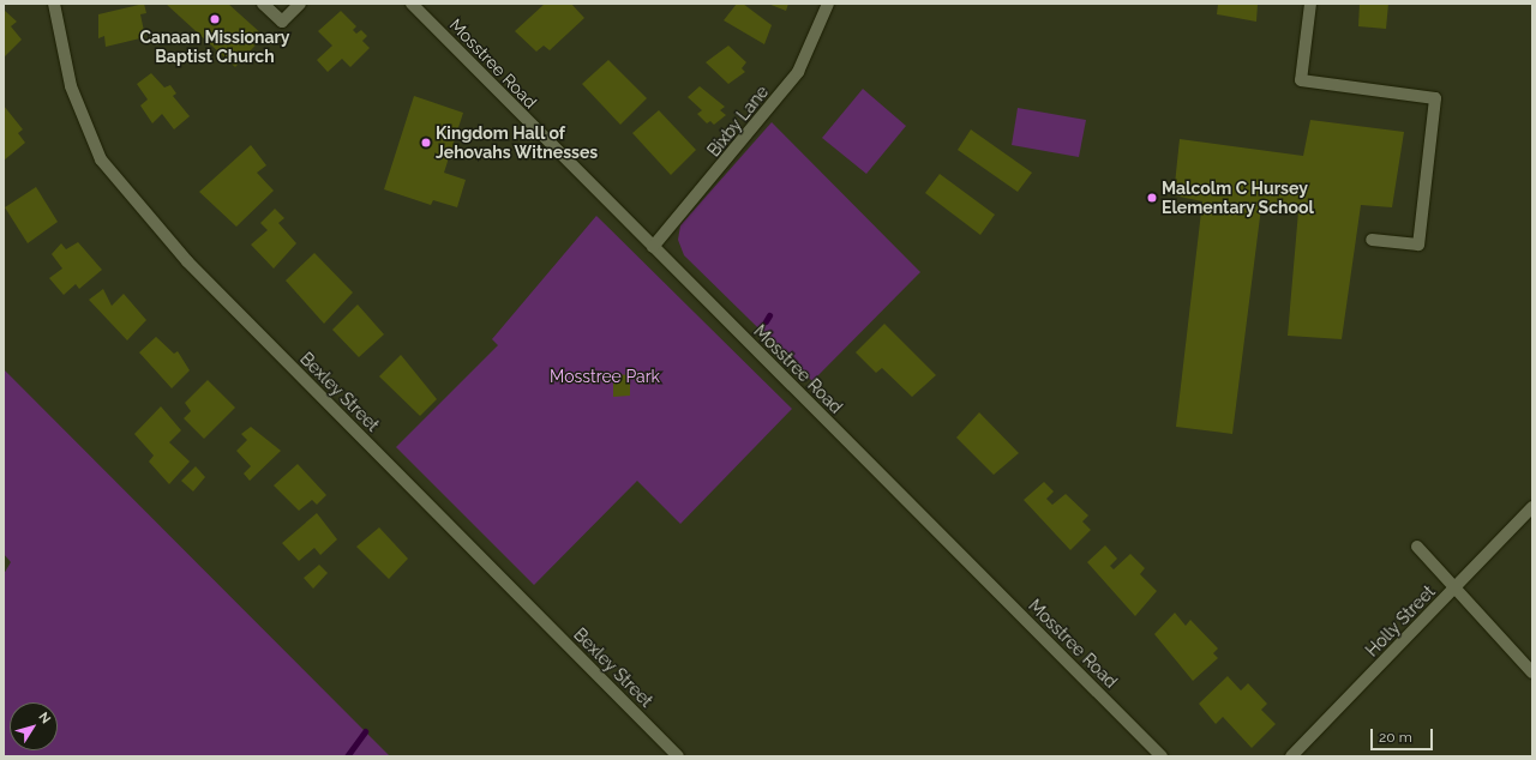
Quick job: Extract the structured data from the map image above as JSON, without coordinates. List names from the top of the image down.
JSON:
{
  "streets": {
    "street": [
      "Mosstree Road",
      "Bixby Lane",
      "Bexley Street",
      "Holly Street"
    ]
  },
  "crossings": [
    ["Mosstree Road", "Bixby Lane"]
  ],
  "parks": ["Mosstree Park"],
  "places": ["Canaan Missionary Baptist Church", "Kingdom Hall of Jehovahs Witnesses", "Malcolm C Hursey Elementary School"],
  "scale_bar": "20 m",
  "north": "top right"
}
